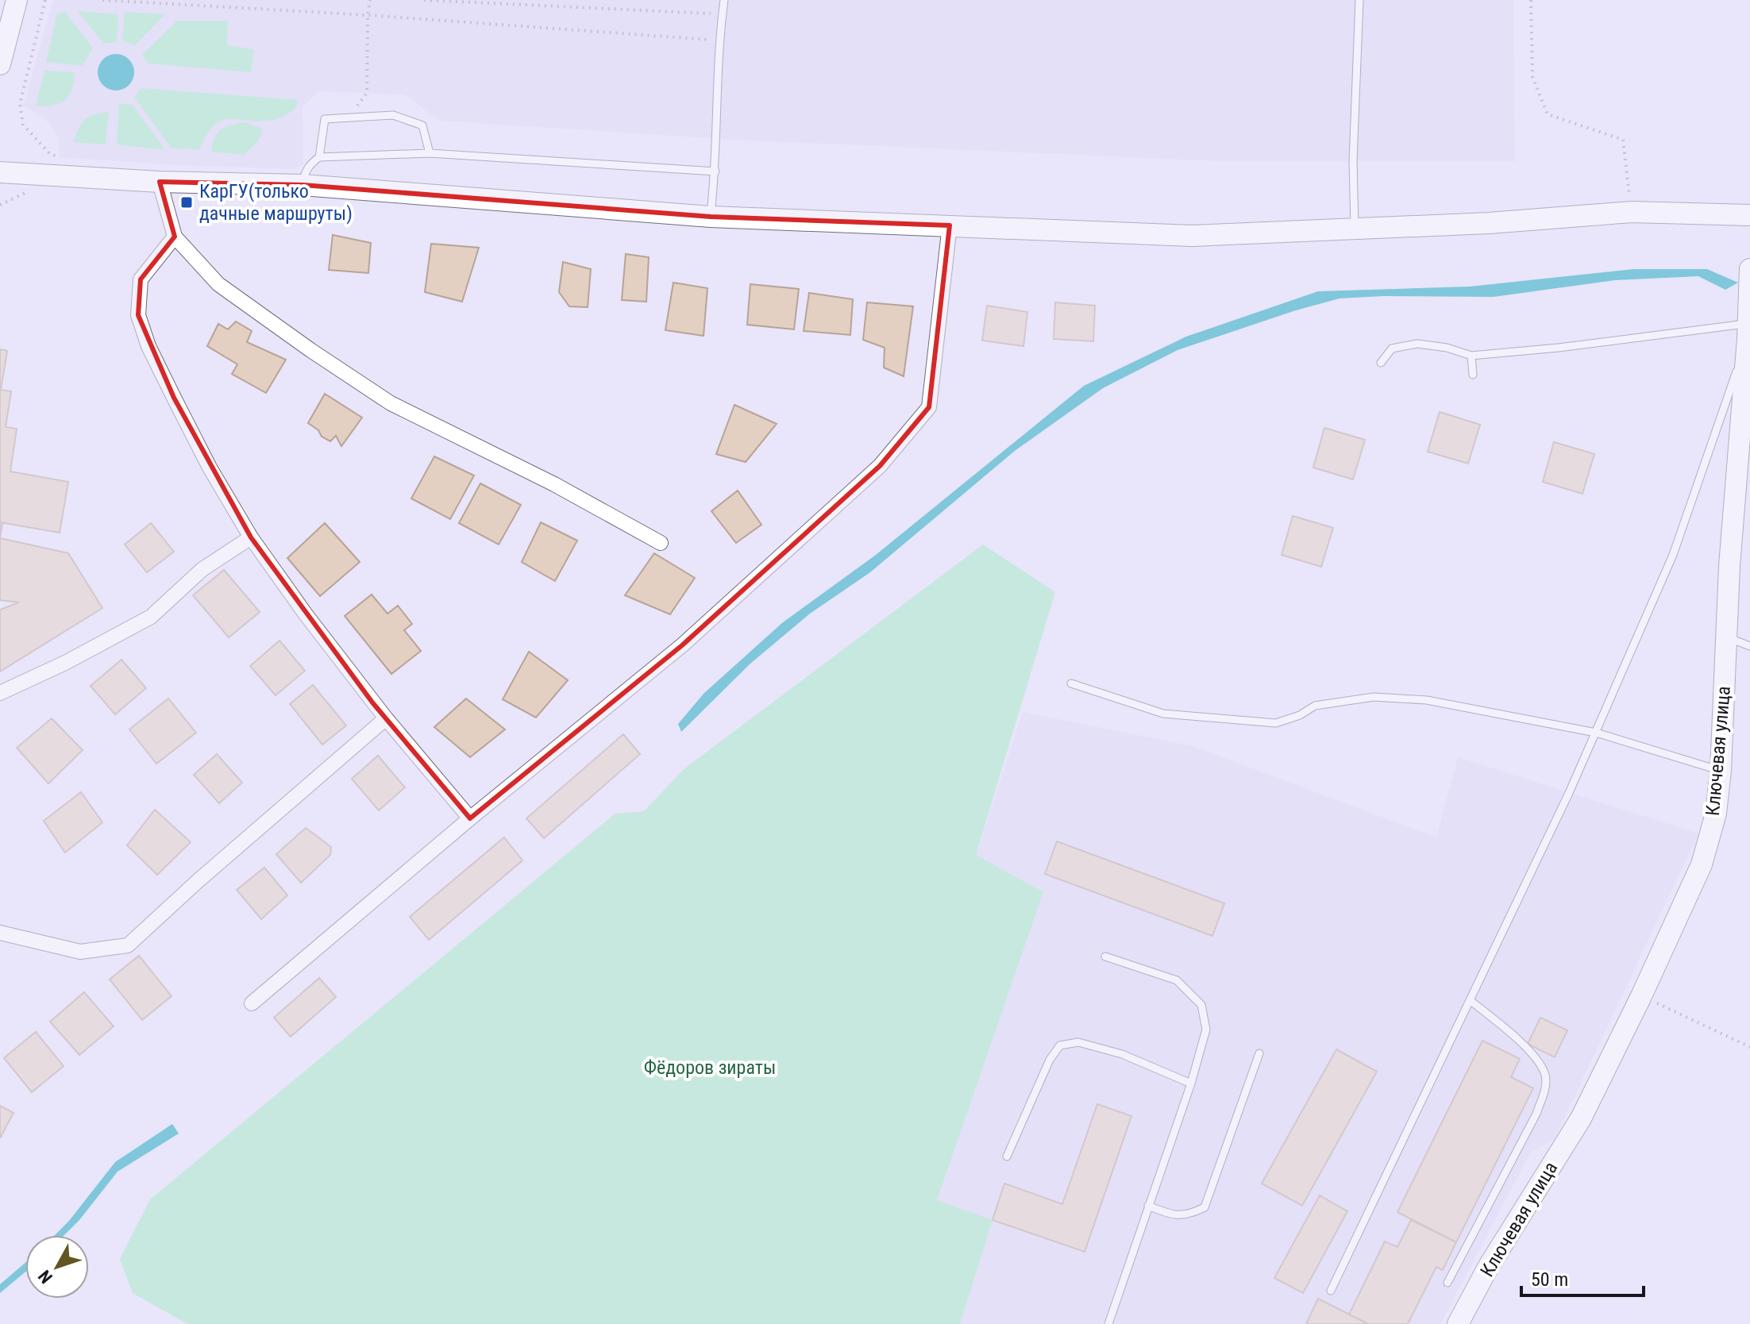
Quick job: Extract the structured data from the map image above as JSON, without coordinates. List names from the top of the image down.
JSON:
{
  "streets": {
    "street": ["Ключевая улица"]
  },
  "parks": ["Фёдоров зираты"],
  "places": {
    "transit": ["КарГУ(только дачные маршруты)"]
  },
  "scale_bar": "50 m",
  "north": "bottom left"
}
